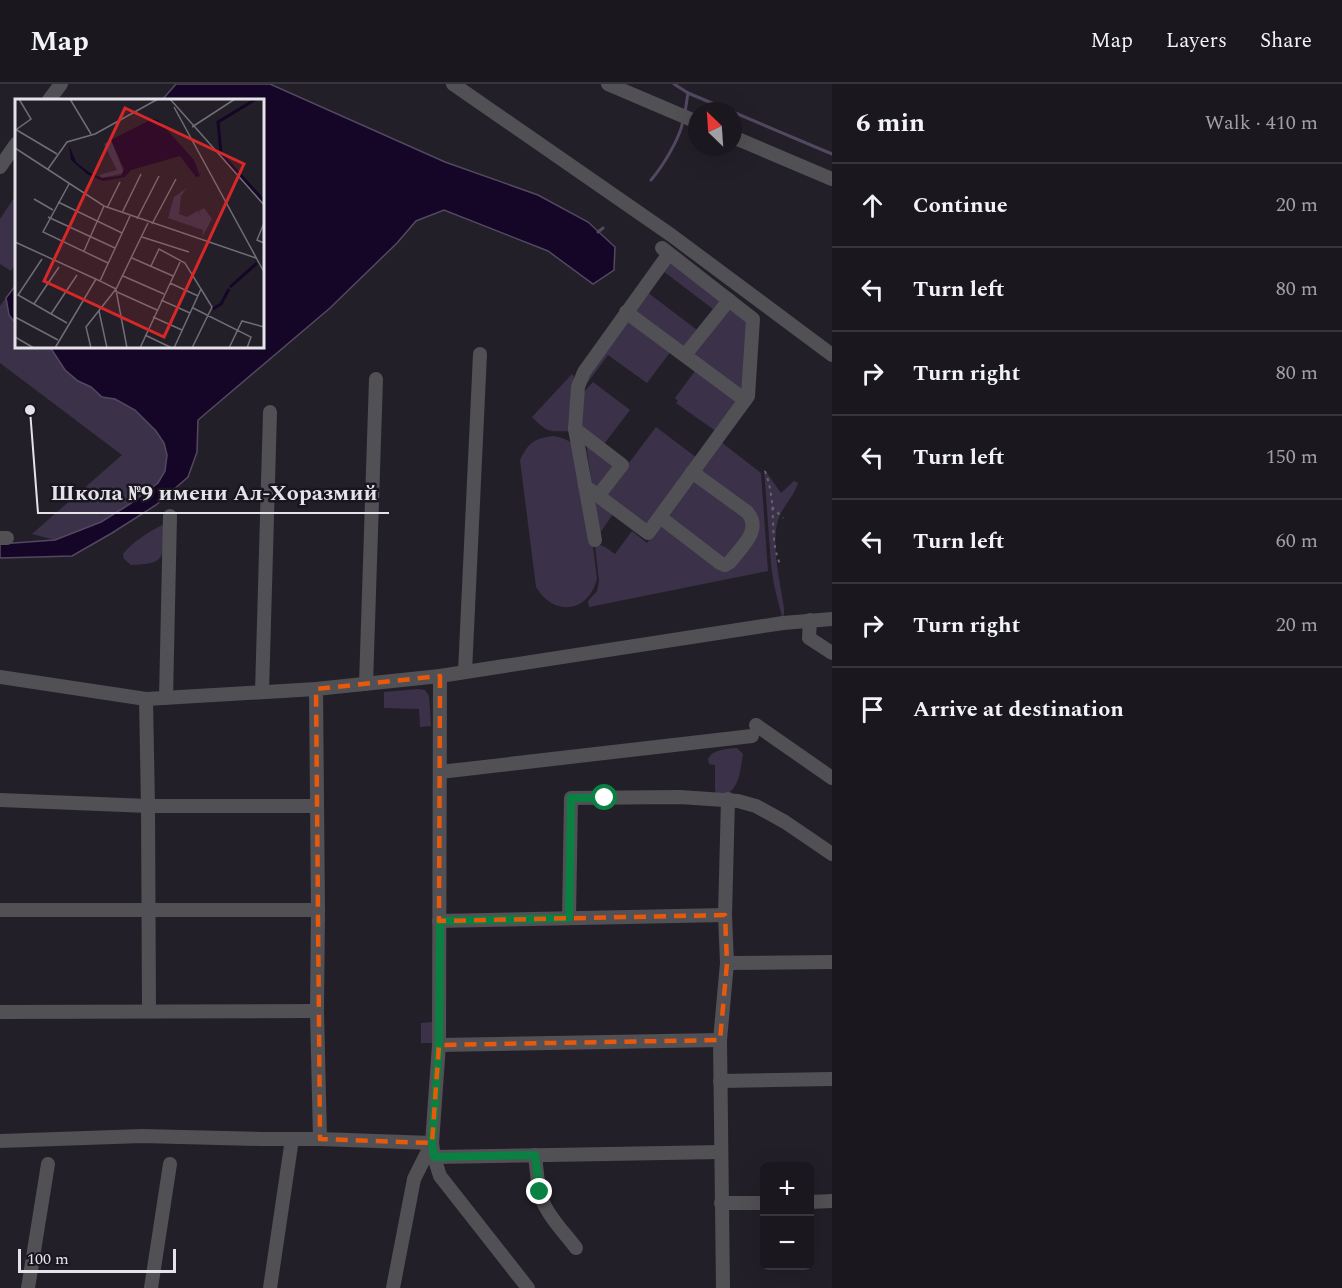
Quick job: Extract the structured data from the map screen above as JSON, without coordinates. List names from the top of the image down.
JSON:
{
  "places": ["Школа №9 имени Ал-Хоразмий"],
  "scale_bar": "100 m",
  "north": "top left",
  "page": {
    "header": "Map",
    "nav": ["Map", "Layers", "Share"],
    "heading": ["6 min", "Walk · 410 m"],
    "list": [
      ["Continue", "20 m"],
      ["Turn left", "80 m"],
      ["Turn right", "80 m"],
      ["Turn left", "150 m"],
      ["Turn left", "60 m"],
      ["Turn right", "20 m"],
      "Arrive at destination"
    ],
    "map_buttons": ["+", "−"],
    "scale": "100 m"
  }
}
